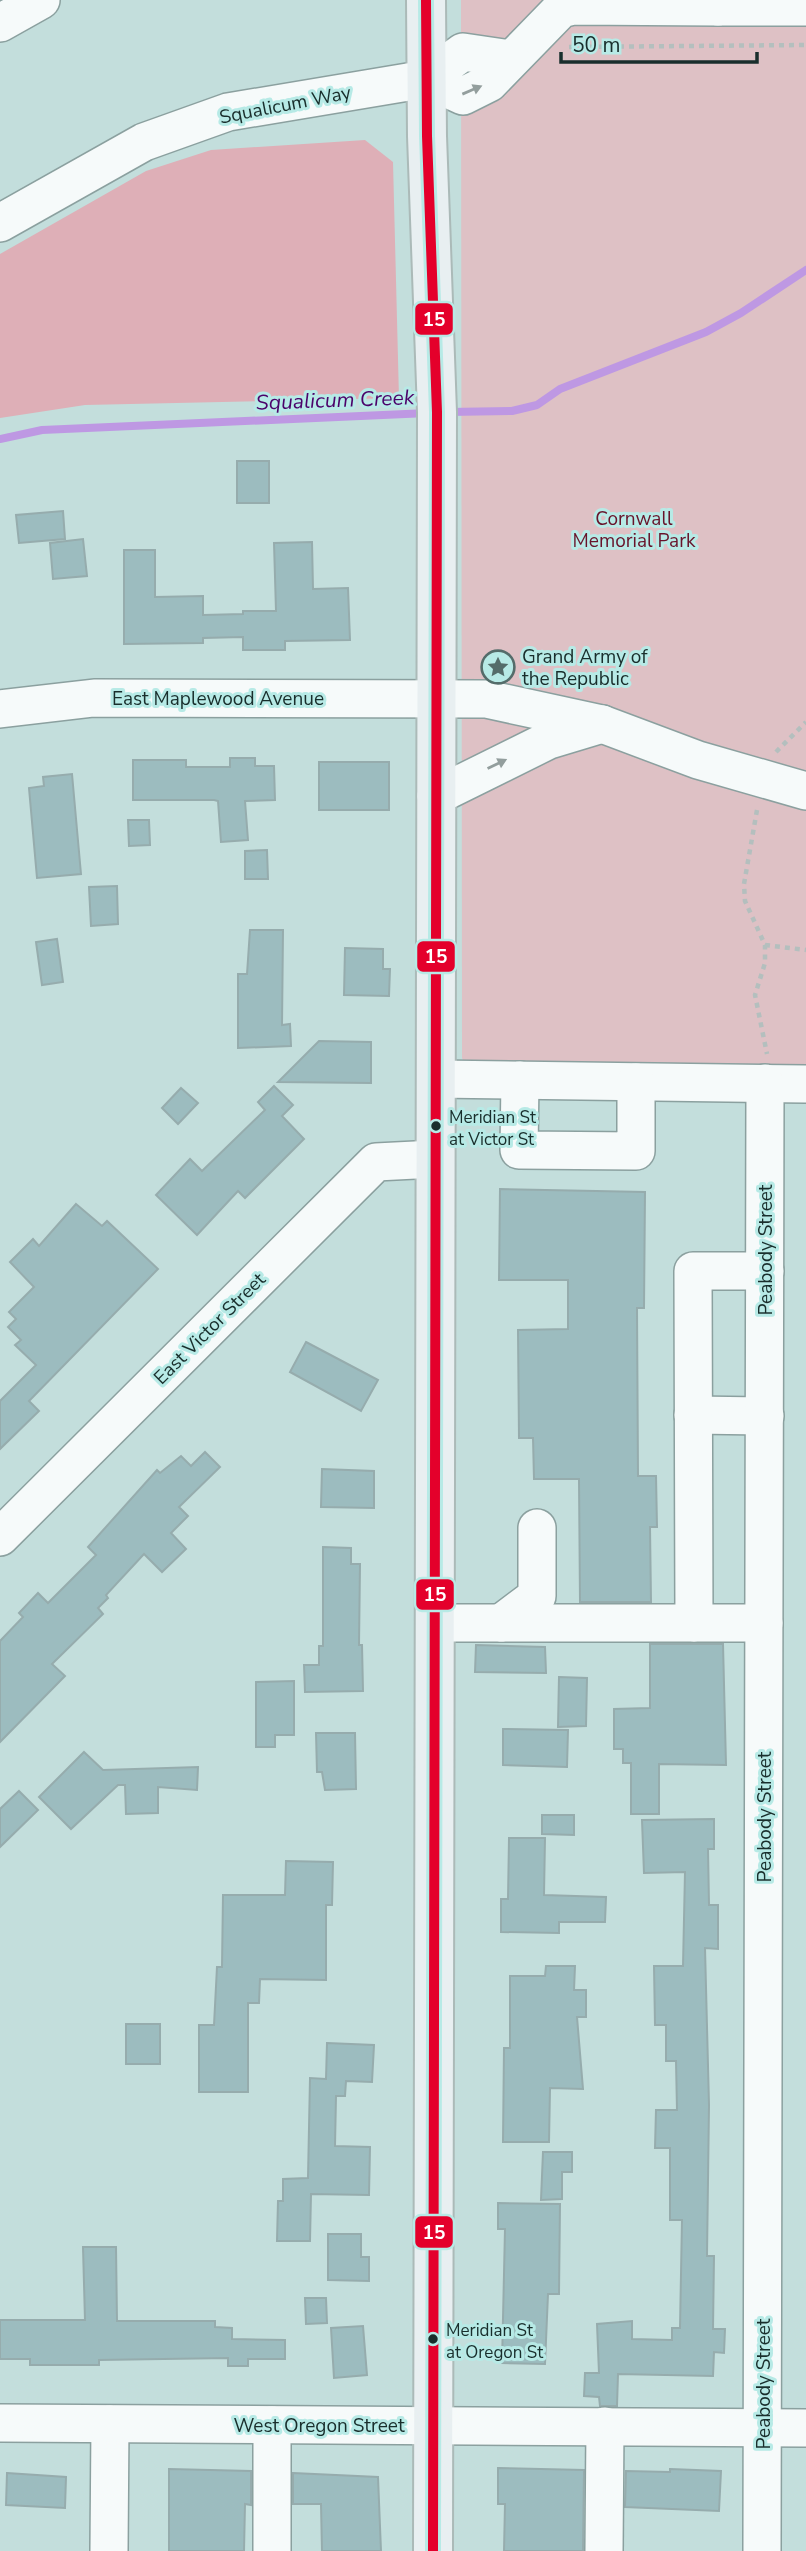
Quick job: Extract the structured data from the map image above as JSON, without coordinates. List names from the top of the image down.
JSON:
{
  "streets": {
    "street": [
      "Squalicum Way",
      "East Maplewood Avenue",
      "Peabody Street",
      "East Victor Street",
      "West Oregon Street"
    ]
  },
  "crossings": [
    ["Peabody Street", "West Oregon Street"]
  ],
  "water": ["Squalicum Creek"],
  "parks": ["Cornwall Memorial Park"],
  "places": {
    "place": ["Grand Army of the Republic"],
    "other": ["Meridian St at Victor St", "Meridian St at Oregon St"]
  },
  "lines": ["transit line 15"],
  "scale_bar": "50 m"
}
